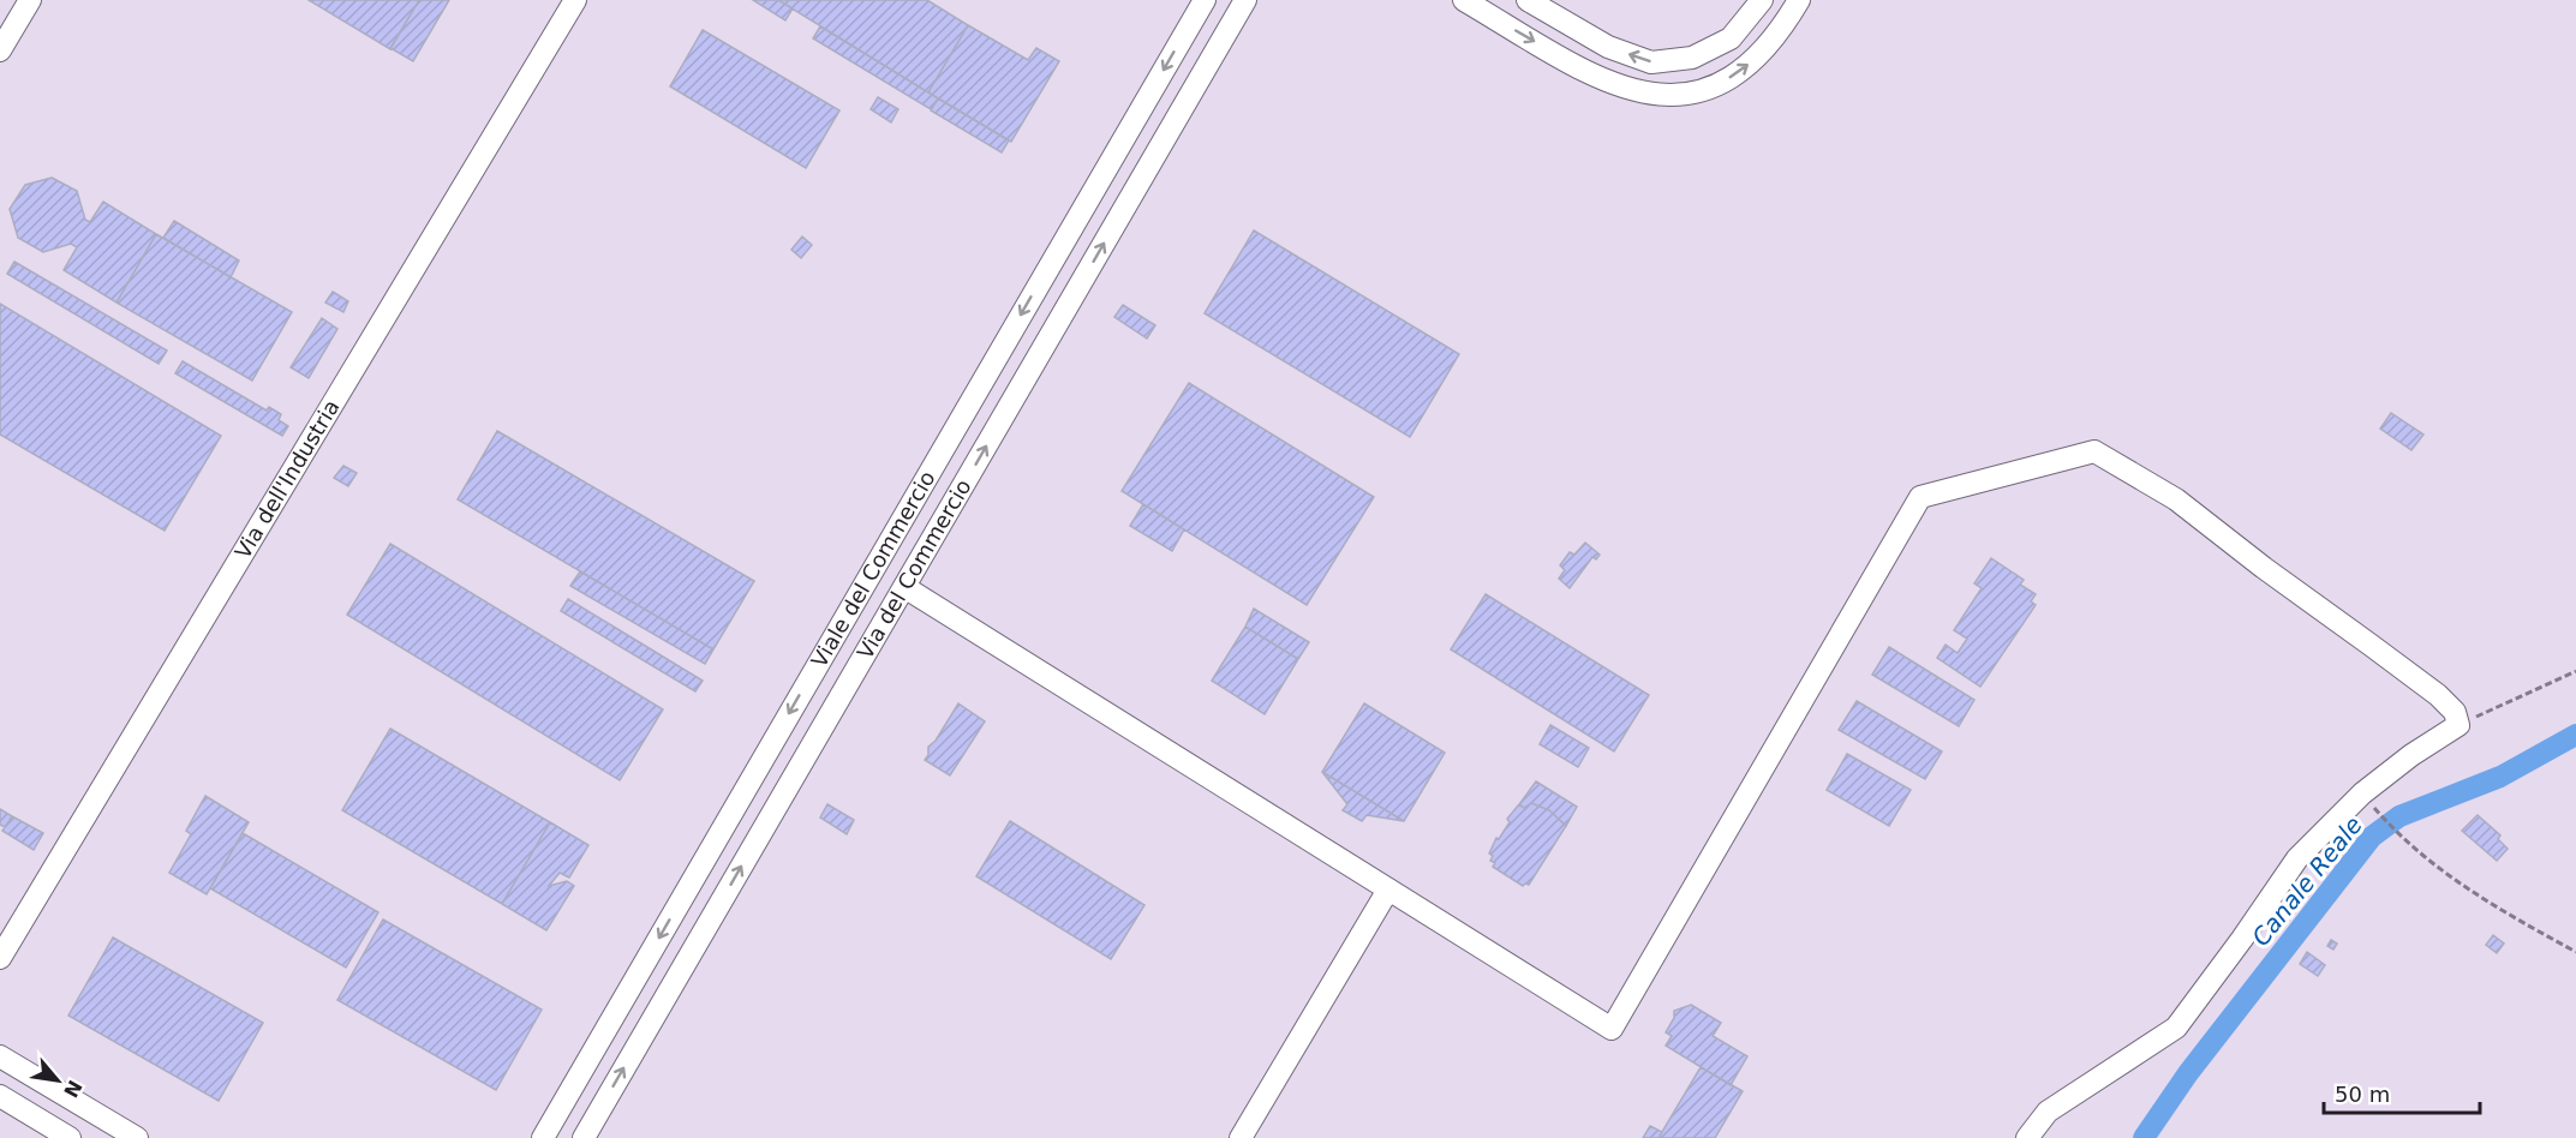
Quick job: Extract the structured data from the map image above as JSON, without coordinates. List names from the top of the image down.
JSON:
{
  "streets": {
    "street": ["Via dell'Industria", "Viale del Commercio", "Via del Commercio"]
  },
  "one_way": ["Viale del Commercio", "Via del Commercio"],
  "water": ["Canale Reale"],
  "scale_bar": "50 m",
  "north": "bottom right"
}
